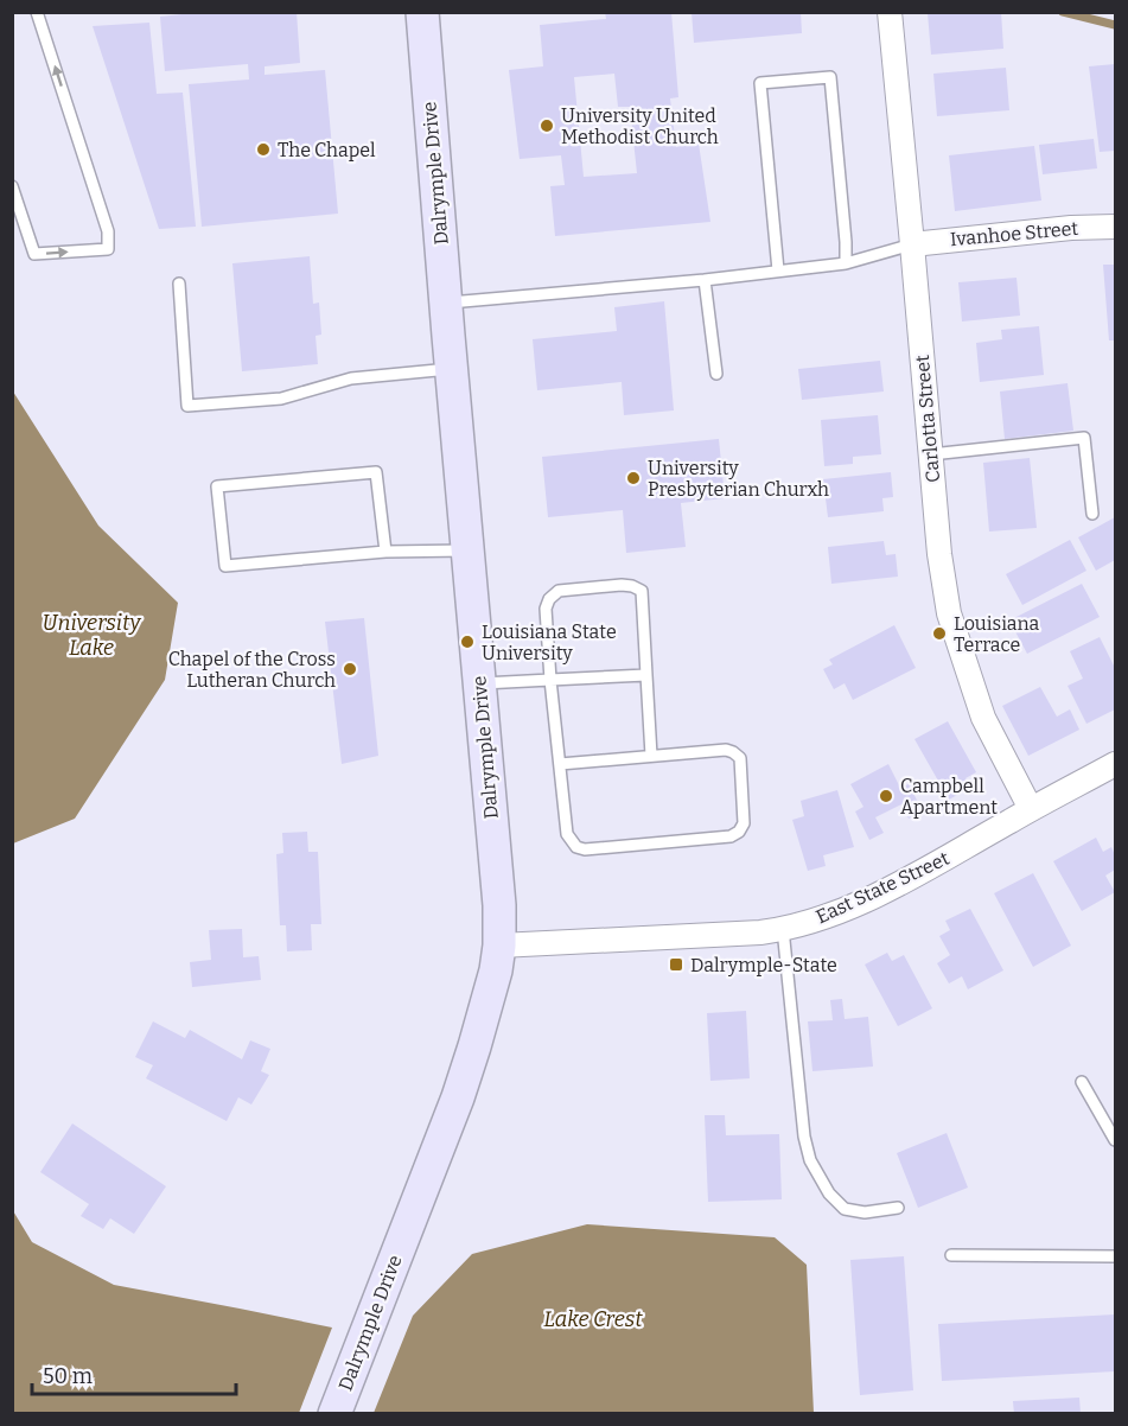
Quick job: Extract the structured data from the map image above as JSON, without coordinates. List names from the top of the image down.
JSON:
{
  "streets": {
    "street": [
      "Dalrymple Drive",
      "Ivanhoe Street",
      "Carlotta Street",
      "East State Street"
    ]
  },
  "crossings": [
    ["Dalrymple Drive", "East State Street"],
    ["Ivanhoe Street", "Carlotta Street"],
    ["Carlotta Street", "East State Street"]
  ],
  "water": ["University Lake", "Lake Crest"],
  "places": {
    "other": [
      "University United Methodist Church",
      "The Chapel",
      "University Presbyterian Churxh",
      "Louisiana Terrace",
      "Louisiana State University",
      "Chapel of the Cross Lutheran Church",
      "Campbell Apartment"
    ],
    "transit": ["Dalrymple-State"]
  },
  "scale_bar": "50 m"
}
